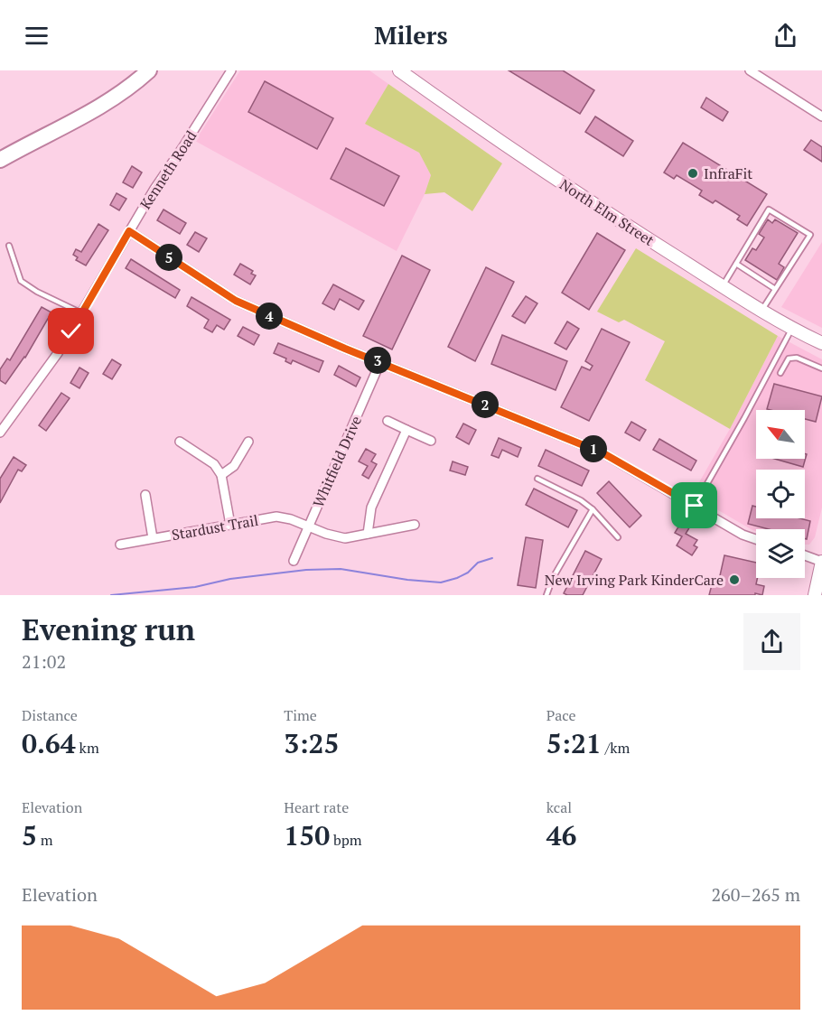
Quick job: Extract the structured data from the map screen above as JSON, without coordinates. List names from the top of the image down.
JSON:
{
  "streets": {
    "main road": ["North Elm Street"],
    "street": ["Kenneth Road", "Whitfield Drive", "Stardust Trail"]
  },
  "crossings": [
    ["Whitfield Drive", "Stardust Trail"]
  ],
  "places": ["InfraFit", "New Irving Park KinderCare"],
  "north": "top left",
  "page": {
    "header": "Milers",
    "pins": [
      "5",
      "4",
      "3",
      "2",
      "1"
    ],
    "heading": ["Evening run", "21:02"],
    "stats": [
      ["Distance", "0.64 km"],
      ["Time", "3:25"],
      ["Pace", "5:21 /km"],
      ["Elevation", "5 m"],
      ["Heart rate", "150 bpm"],
      ["kcal", "46"]
    ],
    "chart": ["Elevation", "260–265 m"]
  }
}
